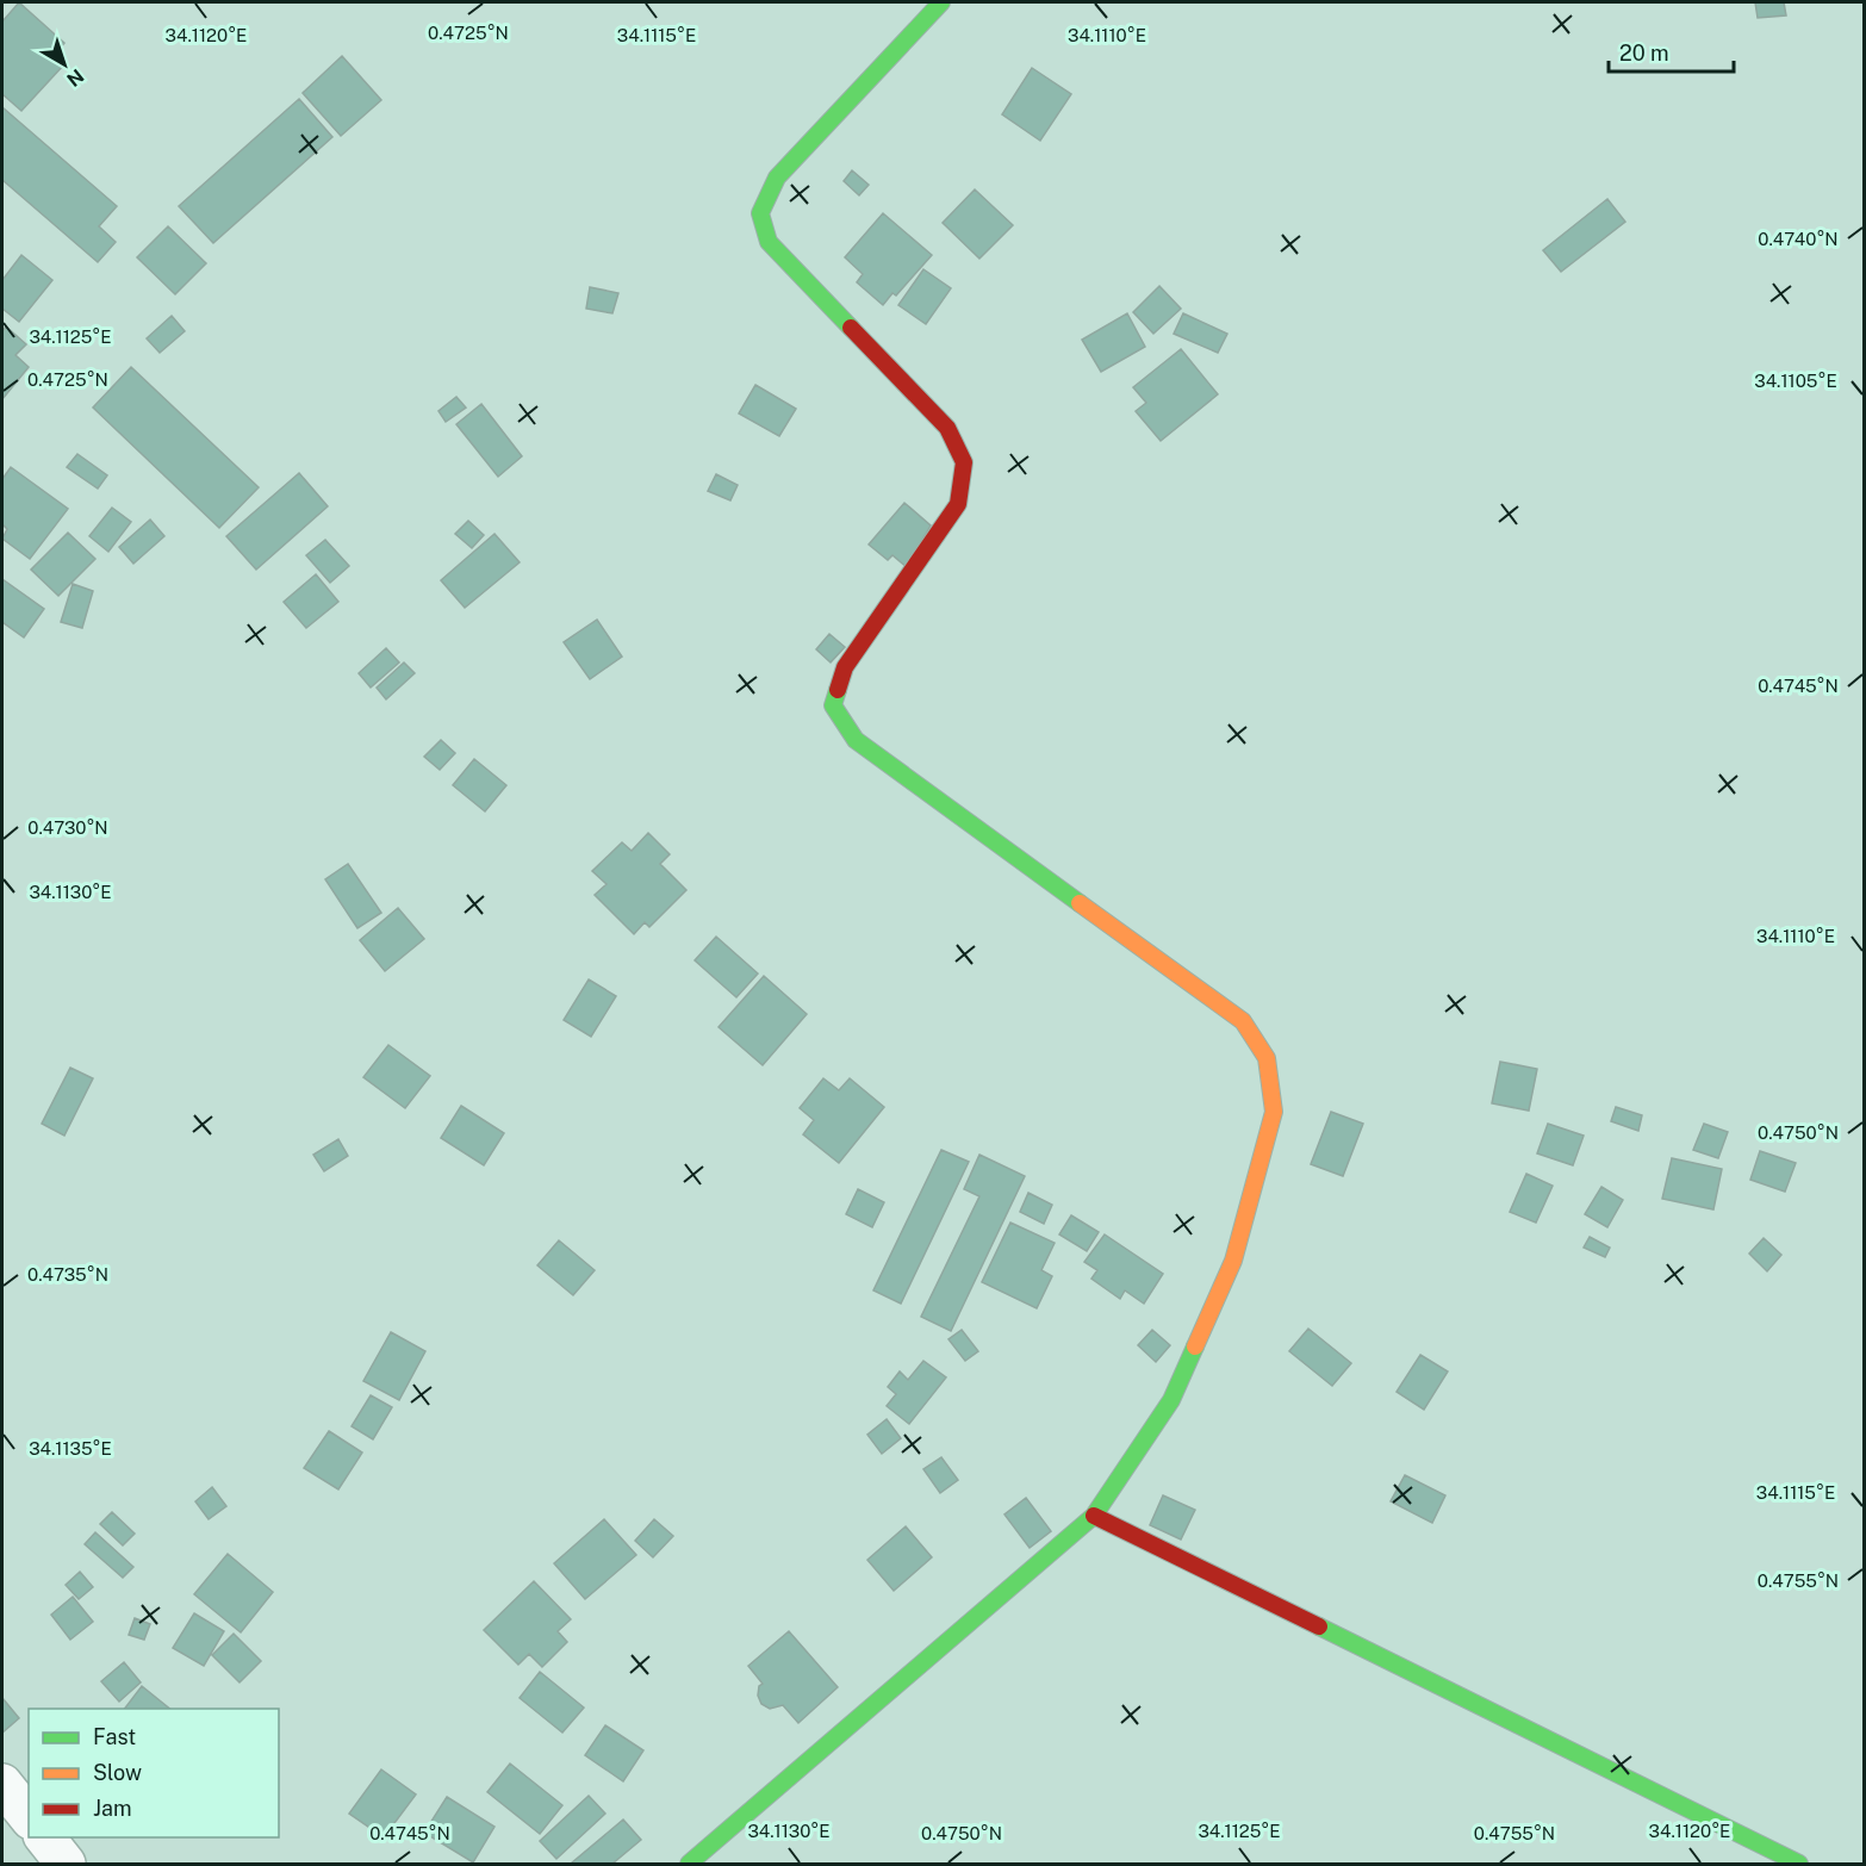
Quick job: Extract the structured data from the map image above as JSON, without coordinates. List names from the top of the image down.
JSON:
{
  "legend": ["Fast", "Slow", "Jam"],
  "scale_bar": "20 m",
  "north": "bottom right",
  "coordinates": [
    "0.4725°N",
    "34.1120°E",
    "34.1115°E",
    "34.1110°E",
    "0.4740°N",
    "34.1125°E",
    "34.1105°E",
    "0.4745°N",
    "0.4730°N",
    "34.1130°E",
    "0.4750°N",
    "0.4735°N",
    "34.1135°E",
    "0.4755°N"
  ]
}
